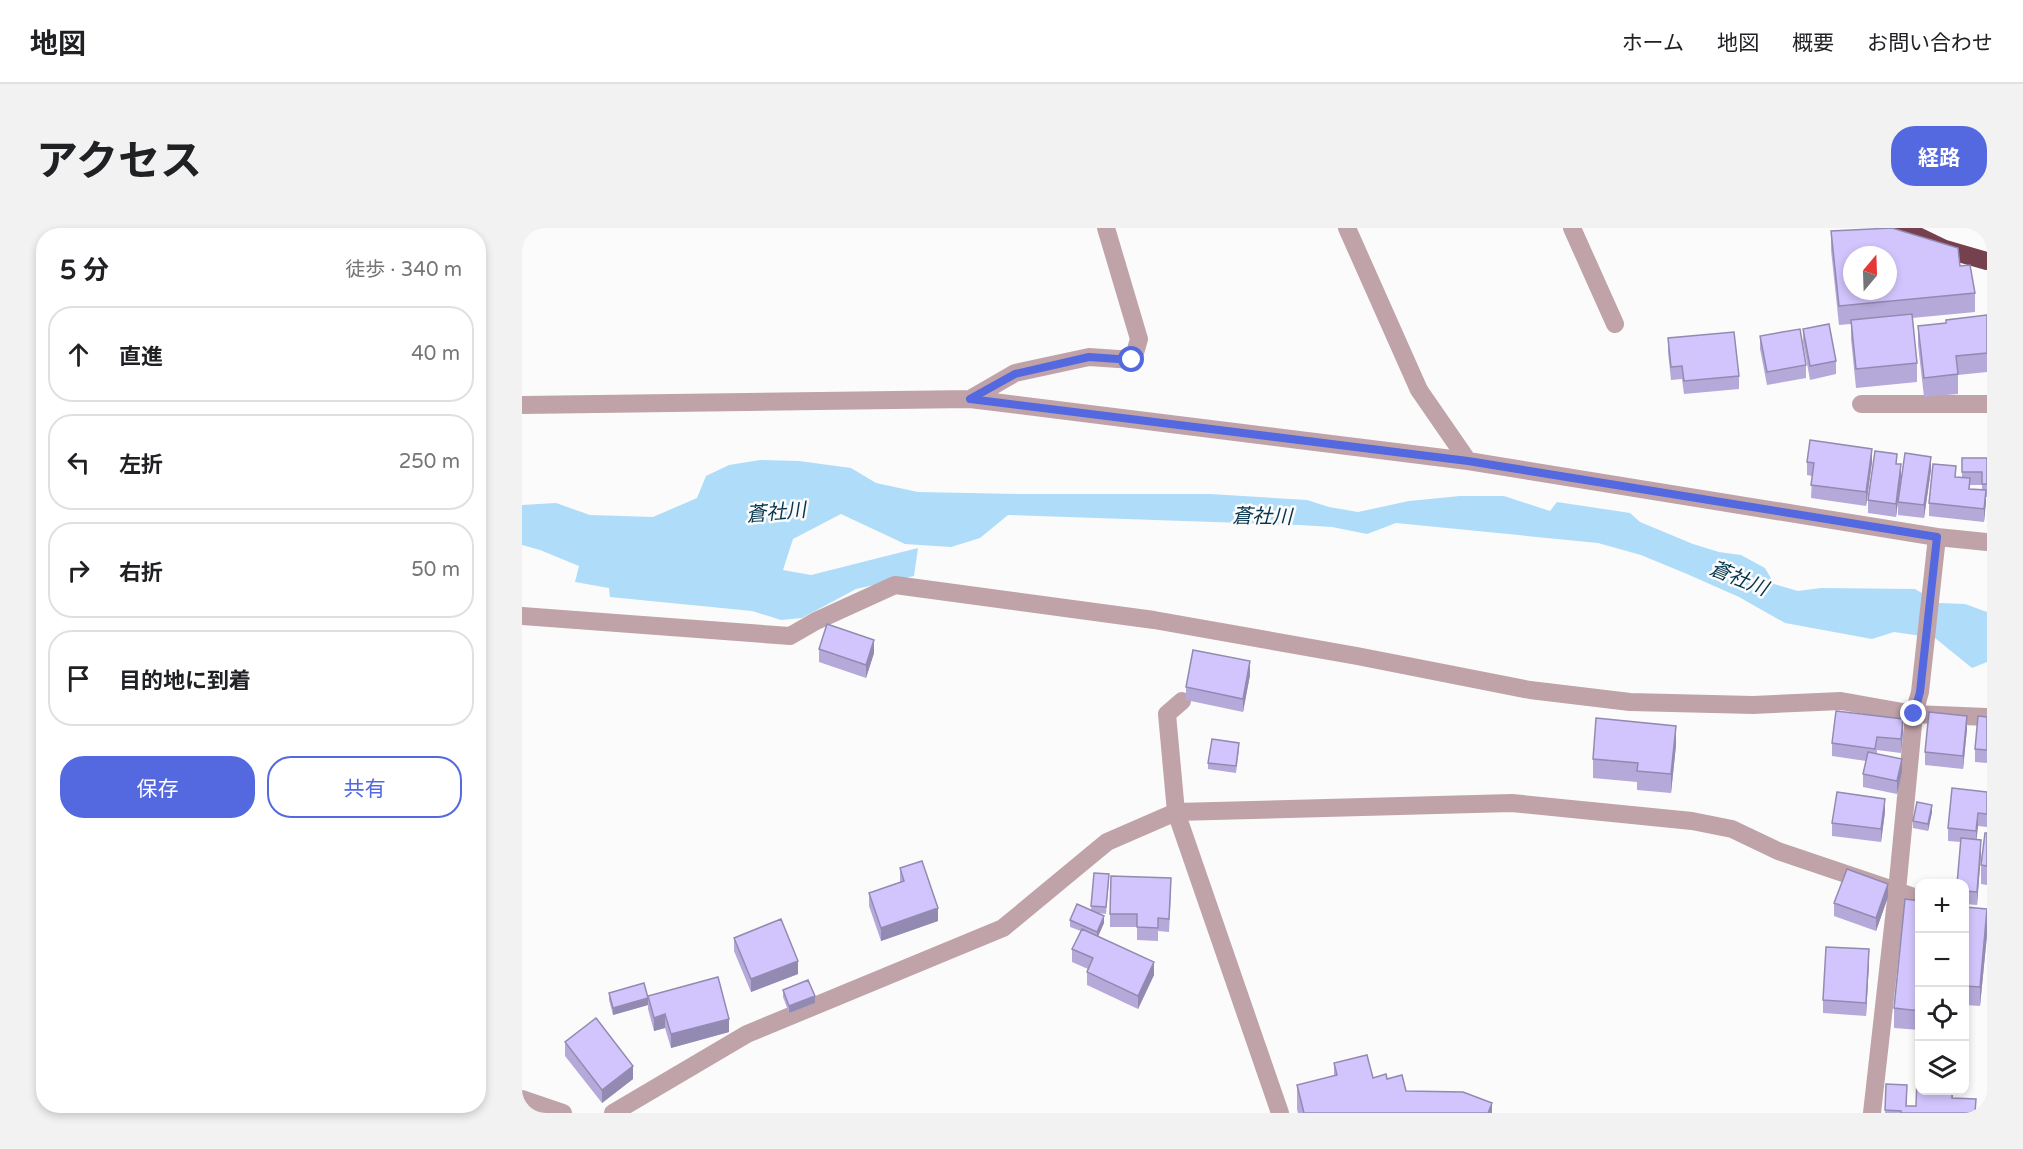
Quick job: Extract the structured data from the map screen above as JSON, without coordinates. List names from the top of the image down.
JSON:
{
  "water": ["蒼社川"],
  "north": "top",
  "page": {
    "header": "地図",
    "nav": [
      "ホーム",
      "地図",
      "概要",
      "お問い合わせ"
    ],
    "title": "アクセス",
    "buttons": [
      "経路",
      ["保存", "共有"]
    ],
    "heading": ["5 分", "徒歩 · 340 m"],
    "list": [
      ["直進", "40 m"],
      ["左折", "250 m"],
      ["右折", "50 m"],
      "目的地に到着"
    ],
    "map_buttons": ["+", "−"]
  }
}
